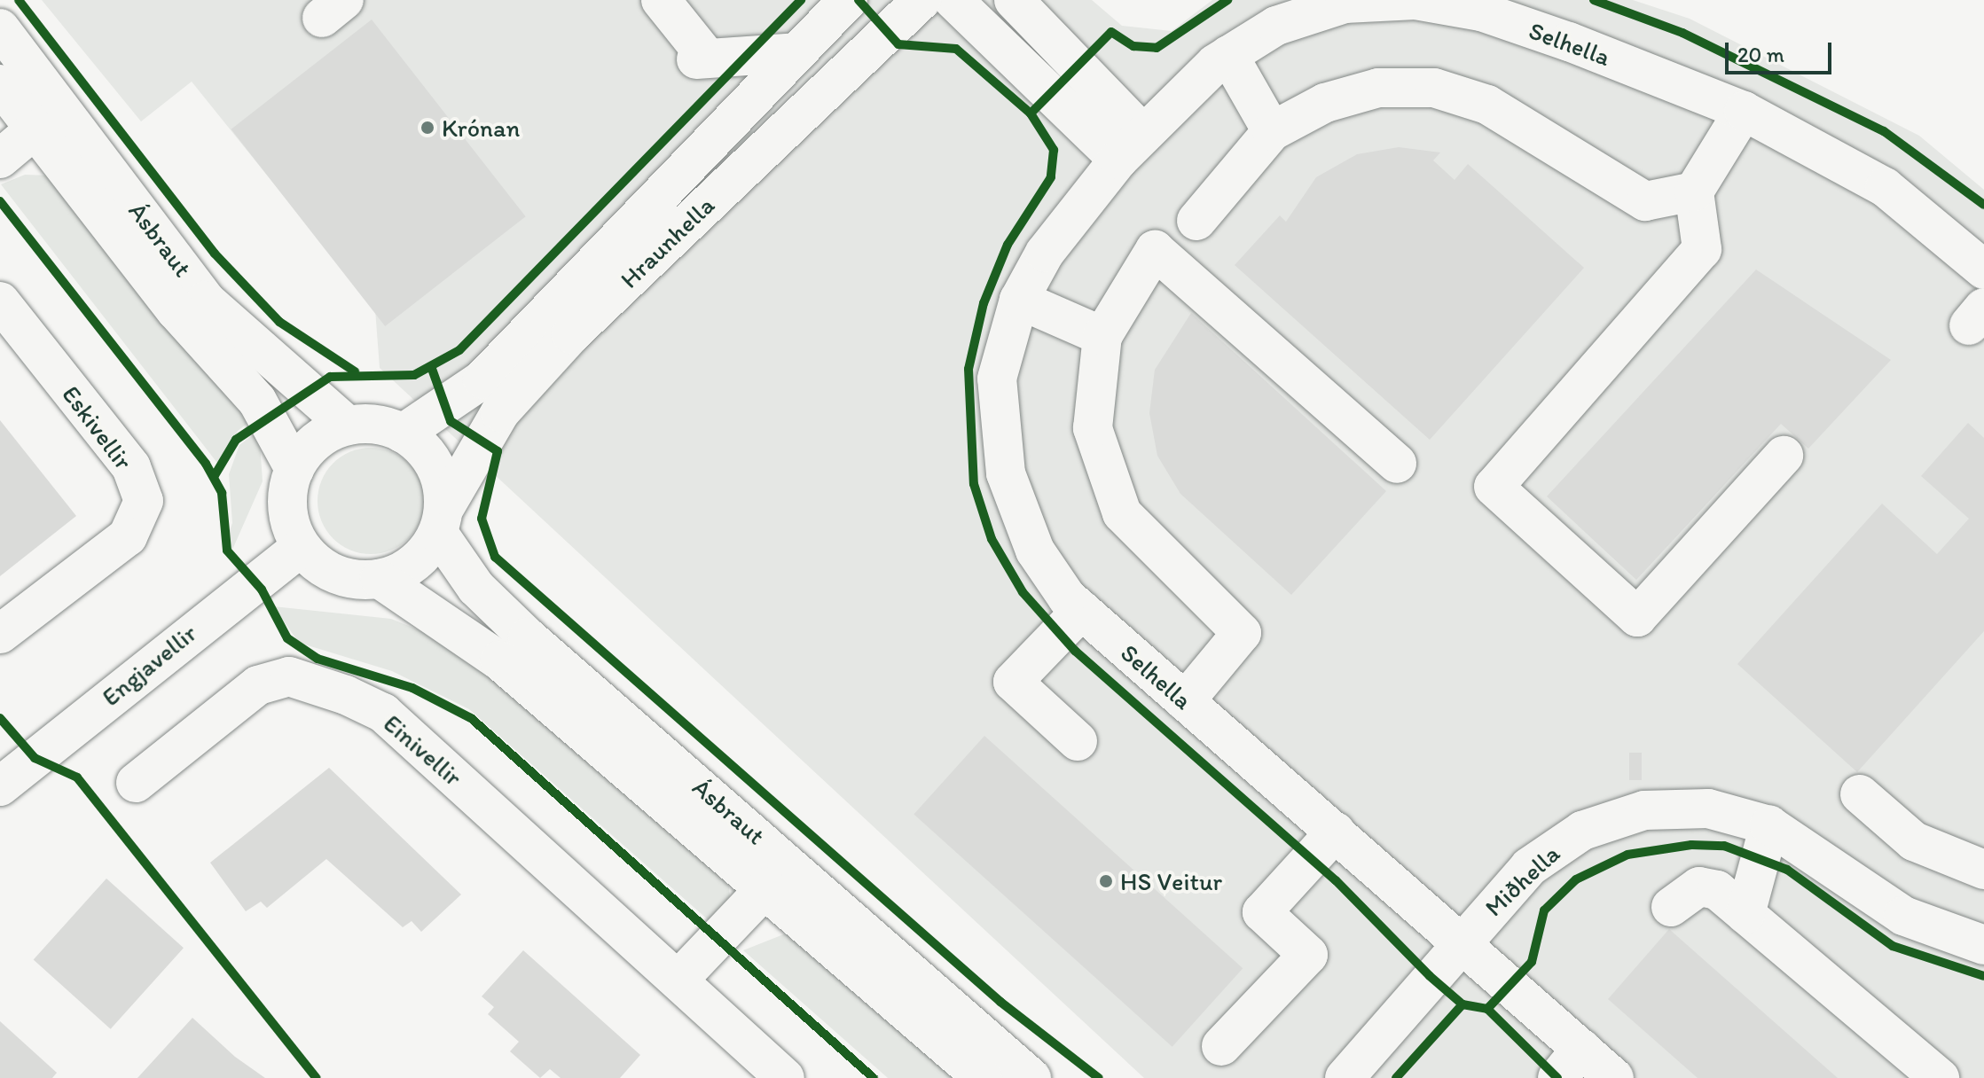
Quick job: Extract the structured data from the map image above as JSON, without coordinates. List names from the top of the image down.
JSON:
{
  "streets": {
    "street": [
      "Selhella",
      "Ásbraut",
      "Hraunhella",
      "Eskivellir",
      "Engjavellir",
      "Einivellir",
      "Miðhella"
    ]
  },
  "crossings": [
    ["Selhella", "Miðhella"],
    ["Ásbraut", "Hraunhella"],
    ["Ásbraut", "Engjavellir"],
    ["Hraunhella", "Engjavellir"]
  ],
  "places": ["Krónan", "HS Veitur"],
  "scale_bar": "20 m"
}
